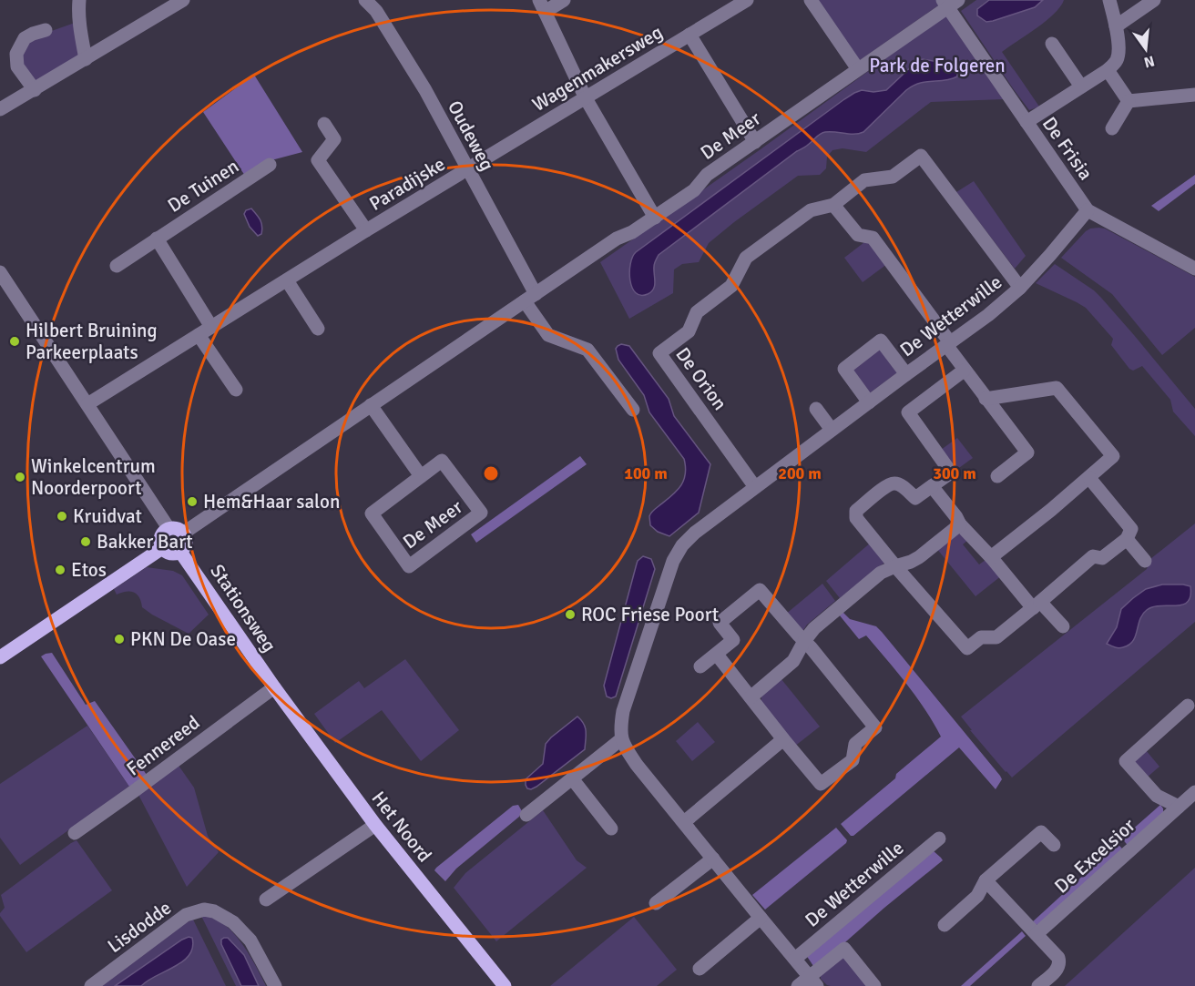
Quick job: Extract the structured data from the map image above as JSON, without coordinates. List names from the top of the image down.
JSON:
{
  "streets": {
    "main road": ["Stationsweg", "Het Noord"],
    "street": [
      "Wagenmakersweg",
      "Oudeweg",
      "De Meer",
      "De Frisia",
      "Paradijske",
      "De Tuinen",
      "De Wetterwille",
      "De Orion",
      "Fennereed",
      "De Excelsior",
      "Lisdodde"
    ]
  },
  "crossings": [
    ["Wagenmakersweg", "Oudeweg"],
    ["Wagenmakersweg", "Paradijske"],
    ["Oudeweg", "De Meer"],
    ["Oudeweg", "Paradijske"],
    ["De Meer", "De Frisia"],
    ["De Meer", "Stationsweg"],
    ["De Frisia", "De Wetterwille"],
    ["De Wetterwille", "De Orion"],
    ["Stationsweg", "Fennereed"],
    ["Stationsweg", "Het Noord"],
    ["Fennereed", "Het Noord"]
  ],
  "parks": ["Park de Folgeren"],
  "places": [
    "Hilbert Bruining Parkeerplaats",
    "Winkelcentrum Noorderpoort",
    "Hem&Haar salon",
    "Kruidvat",
    "Bakker Bart",
    "Etos",
    "ROC Friese Poort",
    "PKN De Oase"
  ],
  "north": "bottom",
  "rings": ["100 m", "200 m", "300 m"]
}
